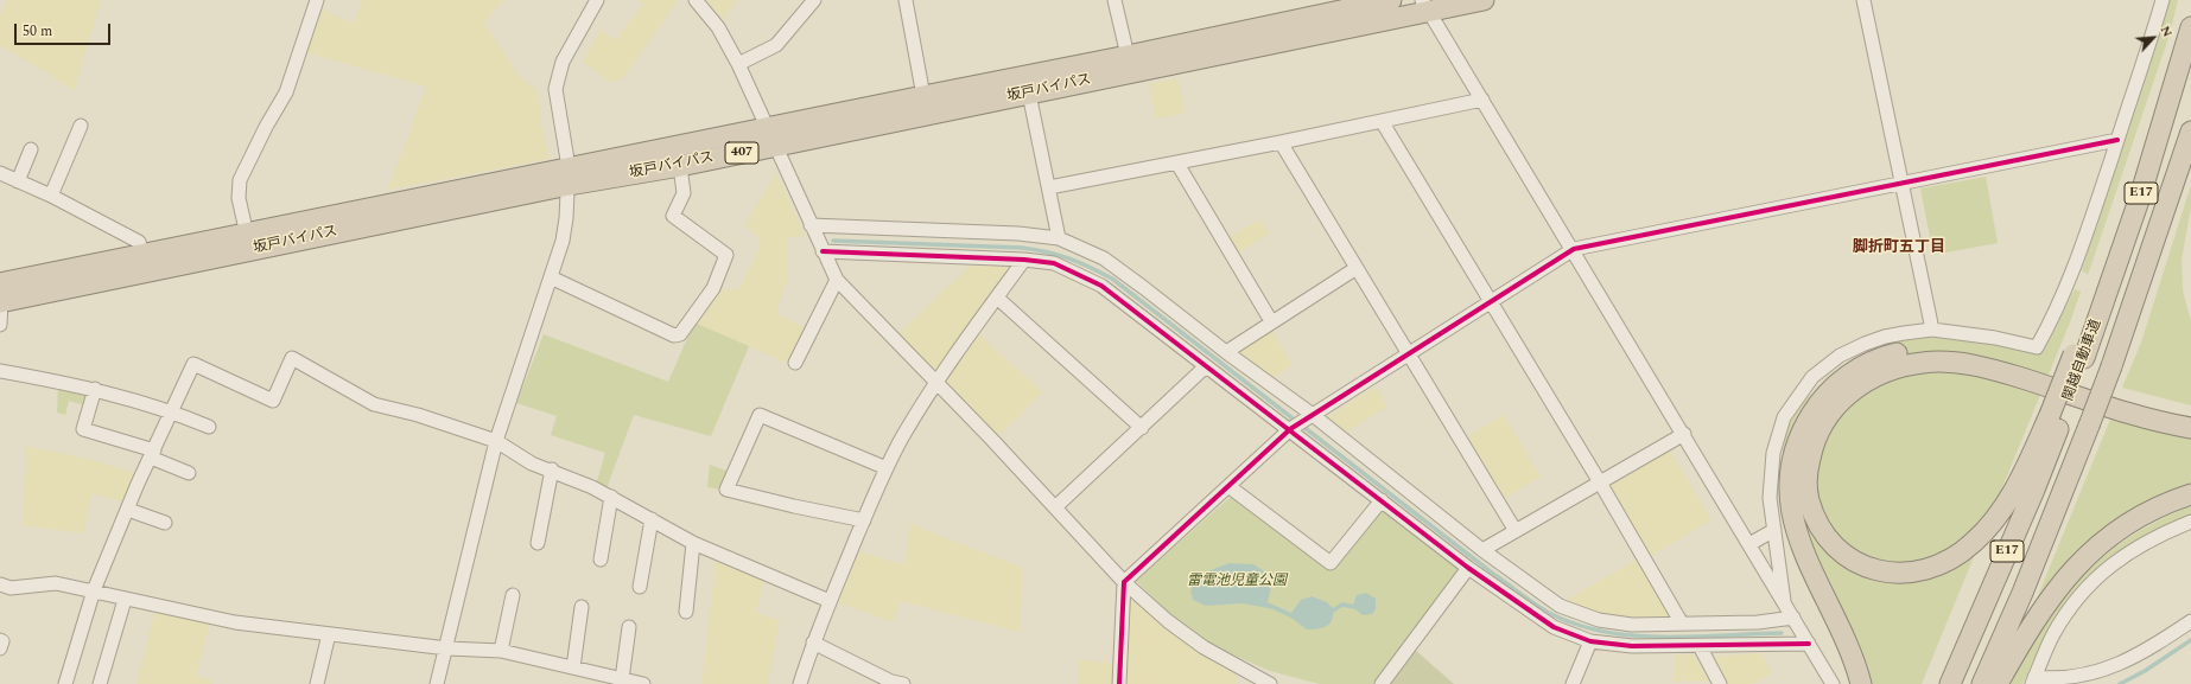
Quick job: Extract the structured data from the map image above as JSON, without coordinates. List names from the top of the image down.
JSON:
{
  "streets": {
    "highway": [
      "坂戸バイパス",
      "407",
      "E17",
      "関越自動車道"
    ]
  },
  "districts": ["脚折町五丁目"],
  "parks": ["雷電池児童公園"],
  "scale_bar": "50 m",
  "north": "top right"
}
